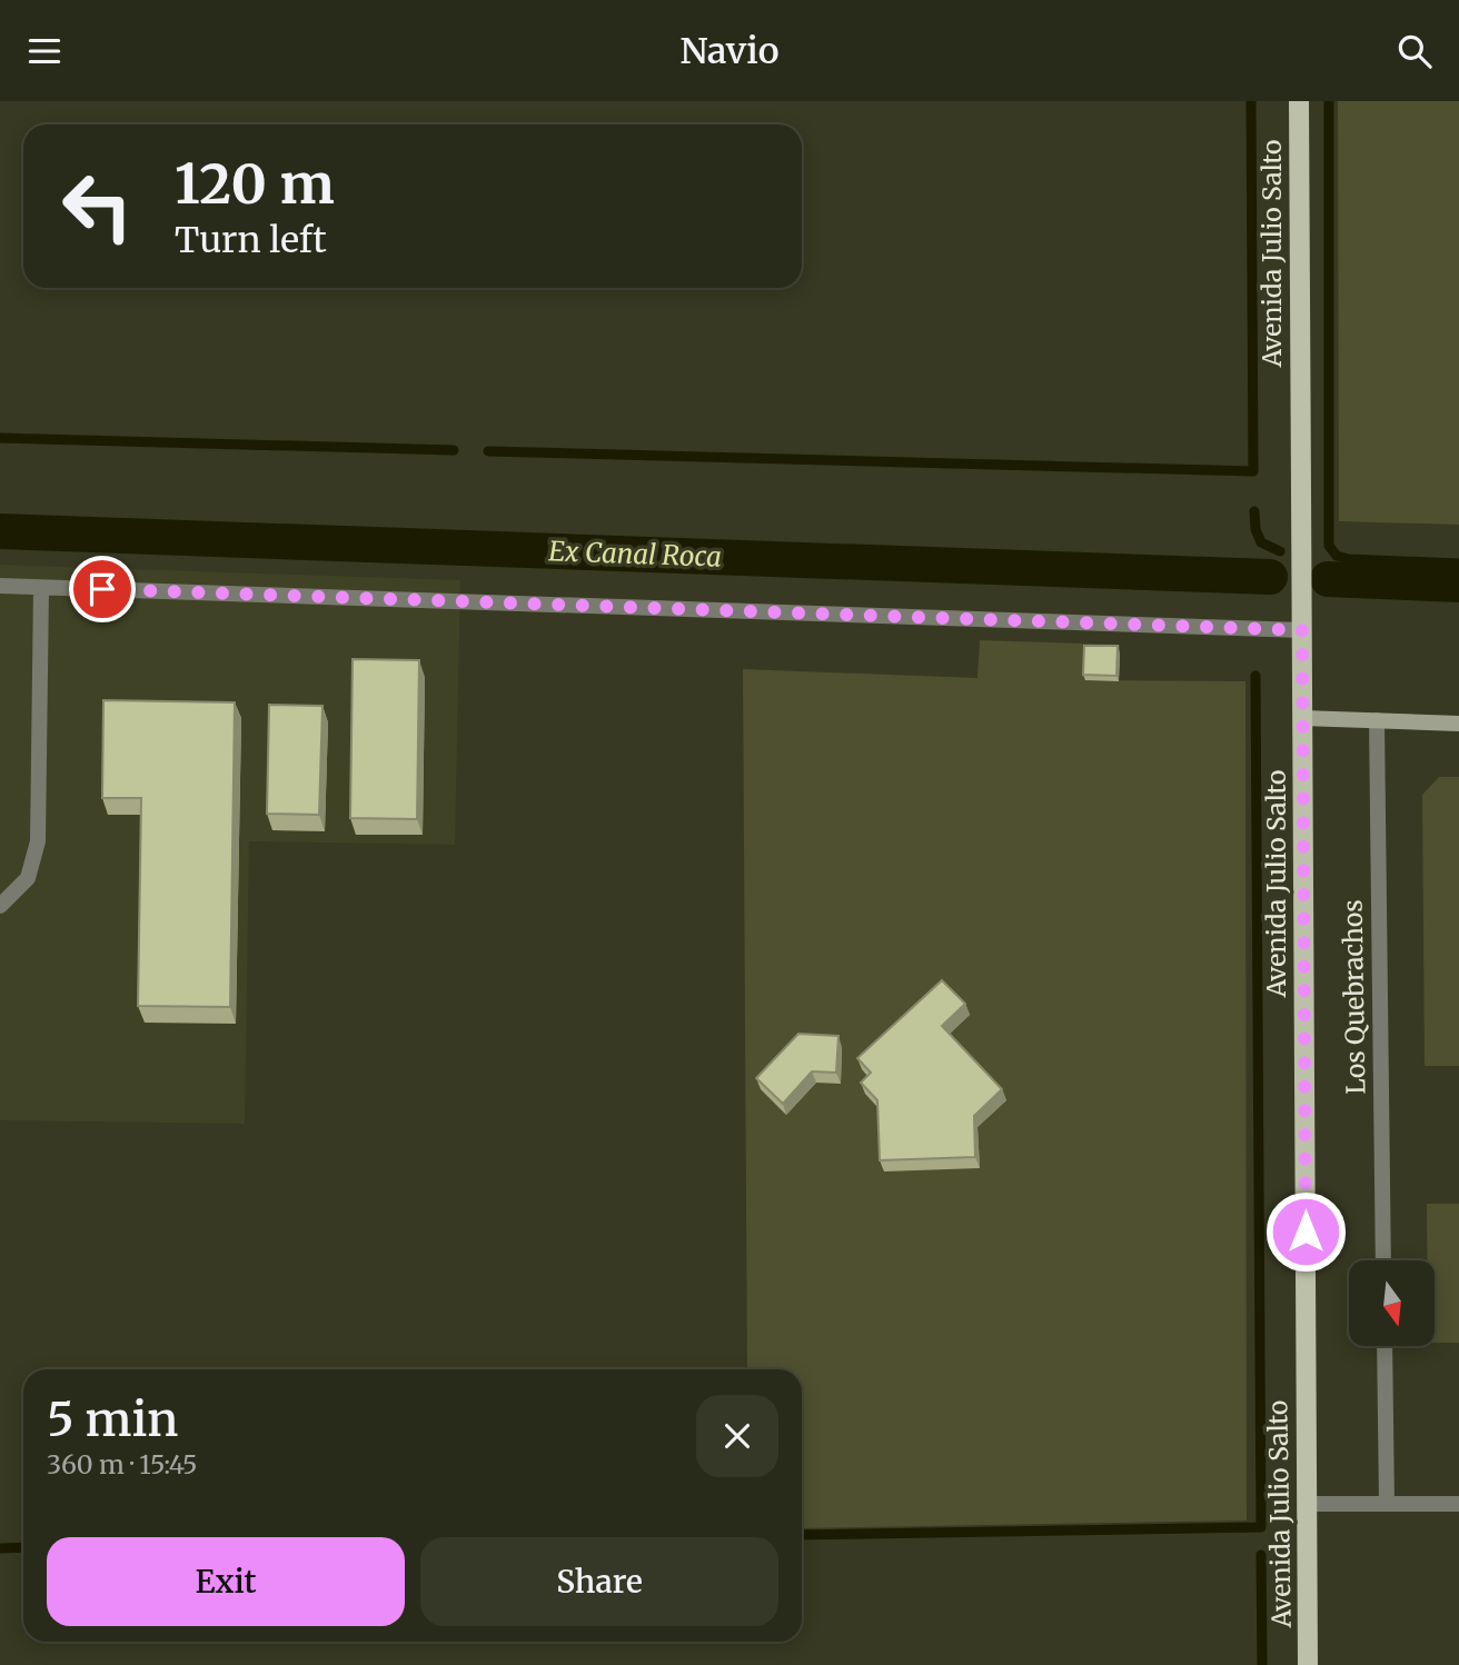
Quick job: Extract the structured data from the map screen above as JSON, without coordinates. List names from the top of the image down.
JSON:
{
  "streets": {
    "main road": ["Avenida Julio Salto"],
    "street": ["Los Quebrachos"]
  },
  "water": ["Ex Canal Roca"],
  "north": "bottom",
  "page": {
    "header": "Navio",
    "turn": ["120 m", "Turn left"],
    "heading": ["5 min", "360 m · 15:45"],
    "buttons": ["Exit", "Share"]
  }
}
